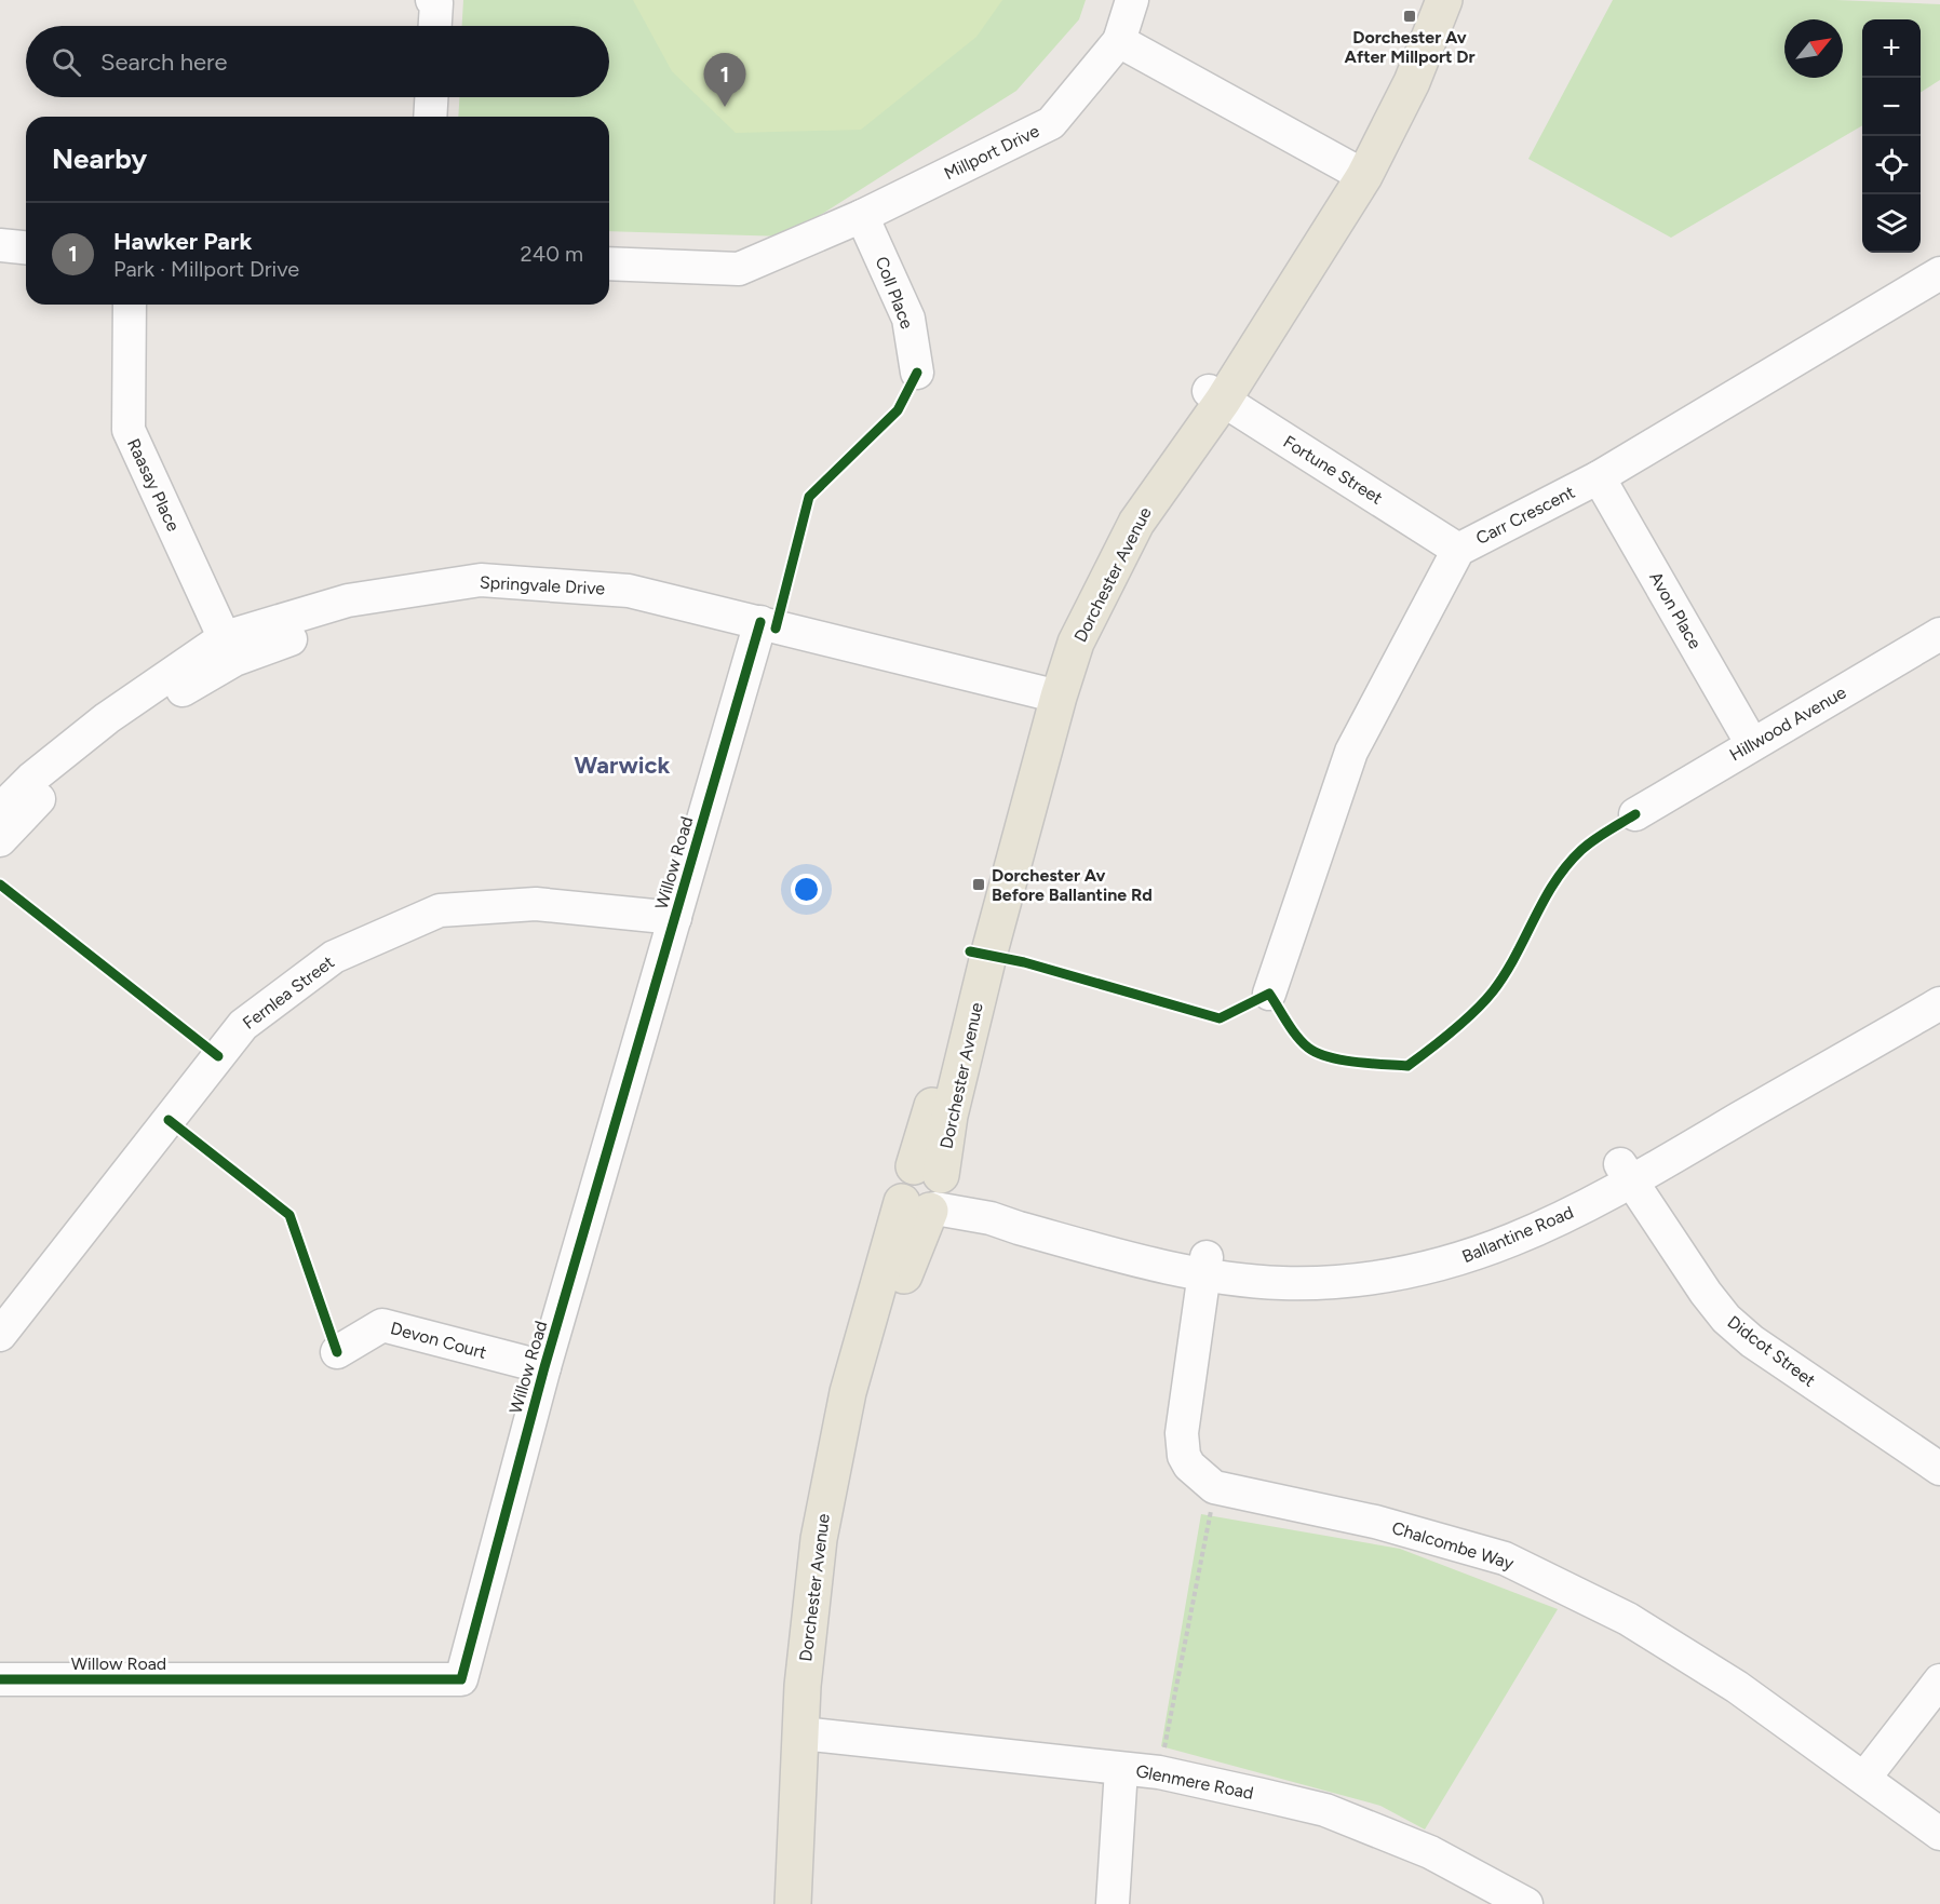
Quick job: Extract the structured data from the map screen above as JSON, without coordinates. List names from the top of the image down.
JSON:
{
  "streets": {
    "main road": ["Dorchester Avenue"],
    "street": [
      "Millport Drive",
      "Coll Place",
      "Fortune Street",
      "Raasay Place",
      "Carr Crescent",
      "Springvale Drive",
      "Avon Place",
      "Hillwood Avenue",
      "Willow Road",
      "Fernlea Street",
      "Ballantine Road",
      "Devon Court",
      "Didcot Street",
      "Chalcombe Way",
      "Glenmere Road"
    ]
  },
  "crossings": [
    ["Millport Drive", "Coll Place"],
    ["Fortune Street", "Carr Crescent"],
    ["Fortune Street", "Dorchester Avenue"],
    ["Raasay Place", "Springvale Drive"],
    ["Carr Crescent", "Avon Place"],
    ["Dorchester Avenue", "Springvale Drive"],
    ["Dorchester Avenue", "Ballantine Road"],
    ["Dorchester Avenue", "Glenmere Road"],
    ["Springvale Drive", "Willow Road"],
    ["Avon Place", "Hillwood Avenue"],
    ["Willow Road", "Fernlea Street"],
    ["Willow Road", "Devon Court"],
    ["Ballantine Road", "Didcot Street"],
    ["Ballantine Road", "Chalcombe Way"]
  ],
  "districts": ["Warwick"],
  "places": {
    "transit": ["Dorchester Av After Millport Dr", "Dorchester Av Before Ballantine Rd"]
  },
  "north": "top right",
  "page": {
    "map_buttons": ["+", "−"],
    "search": "Search here",
    "pins": "1",
    "heading": "Nearby",
    "list": [
      {
        "mark": "1",
        "name": "Hawker Park",
        "note": "Park · Millport Drive",
        "value": "240 m"
      }
    ]
  }
}
